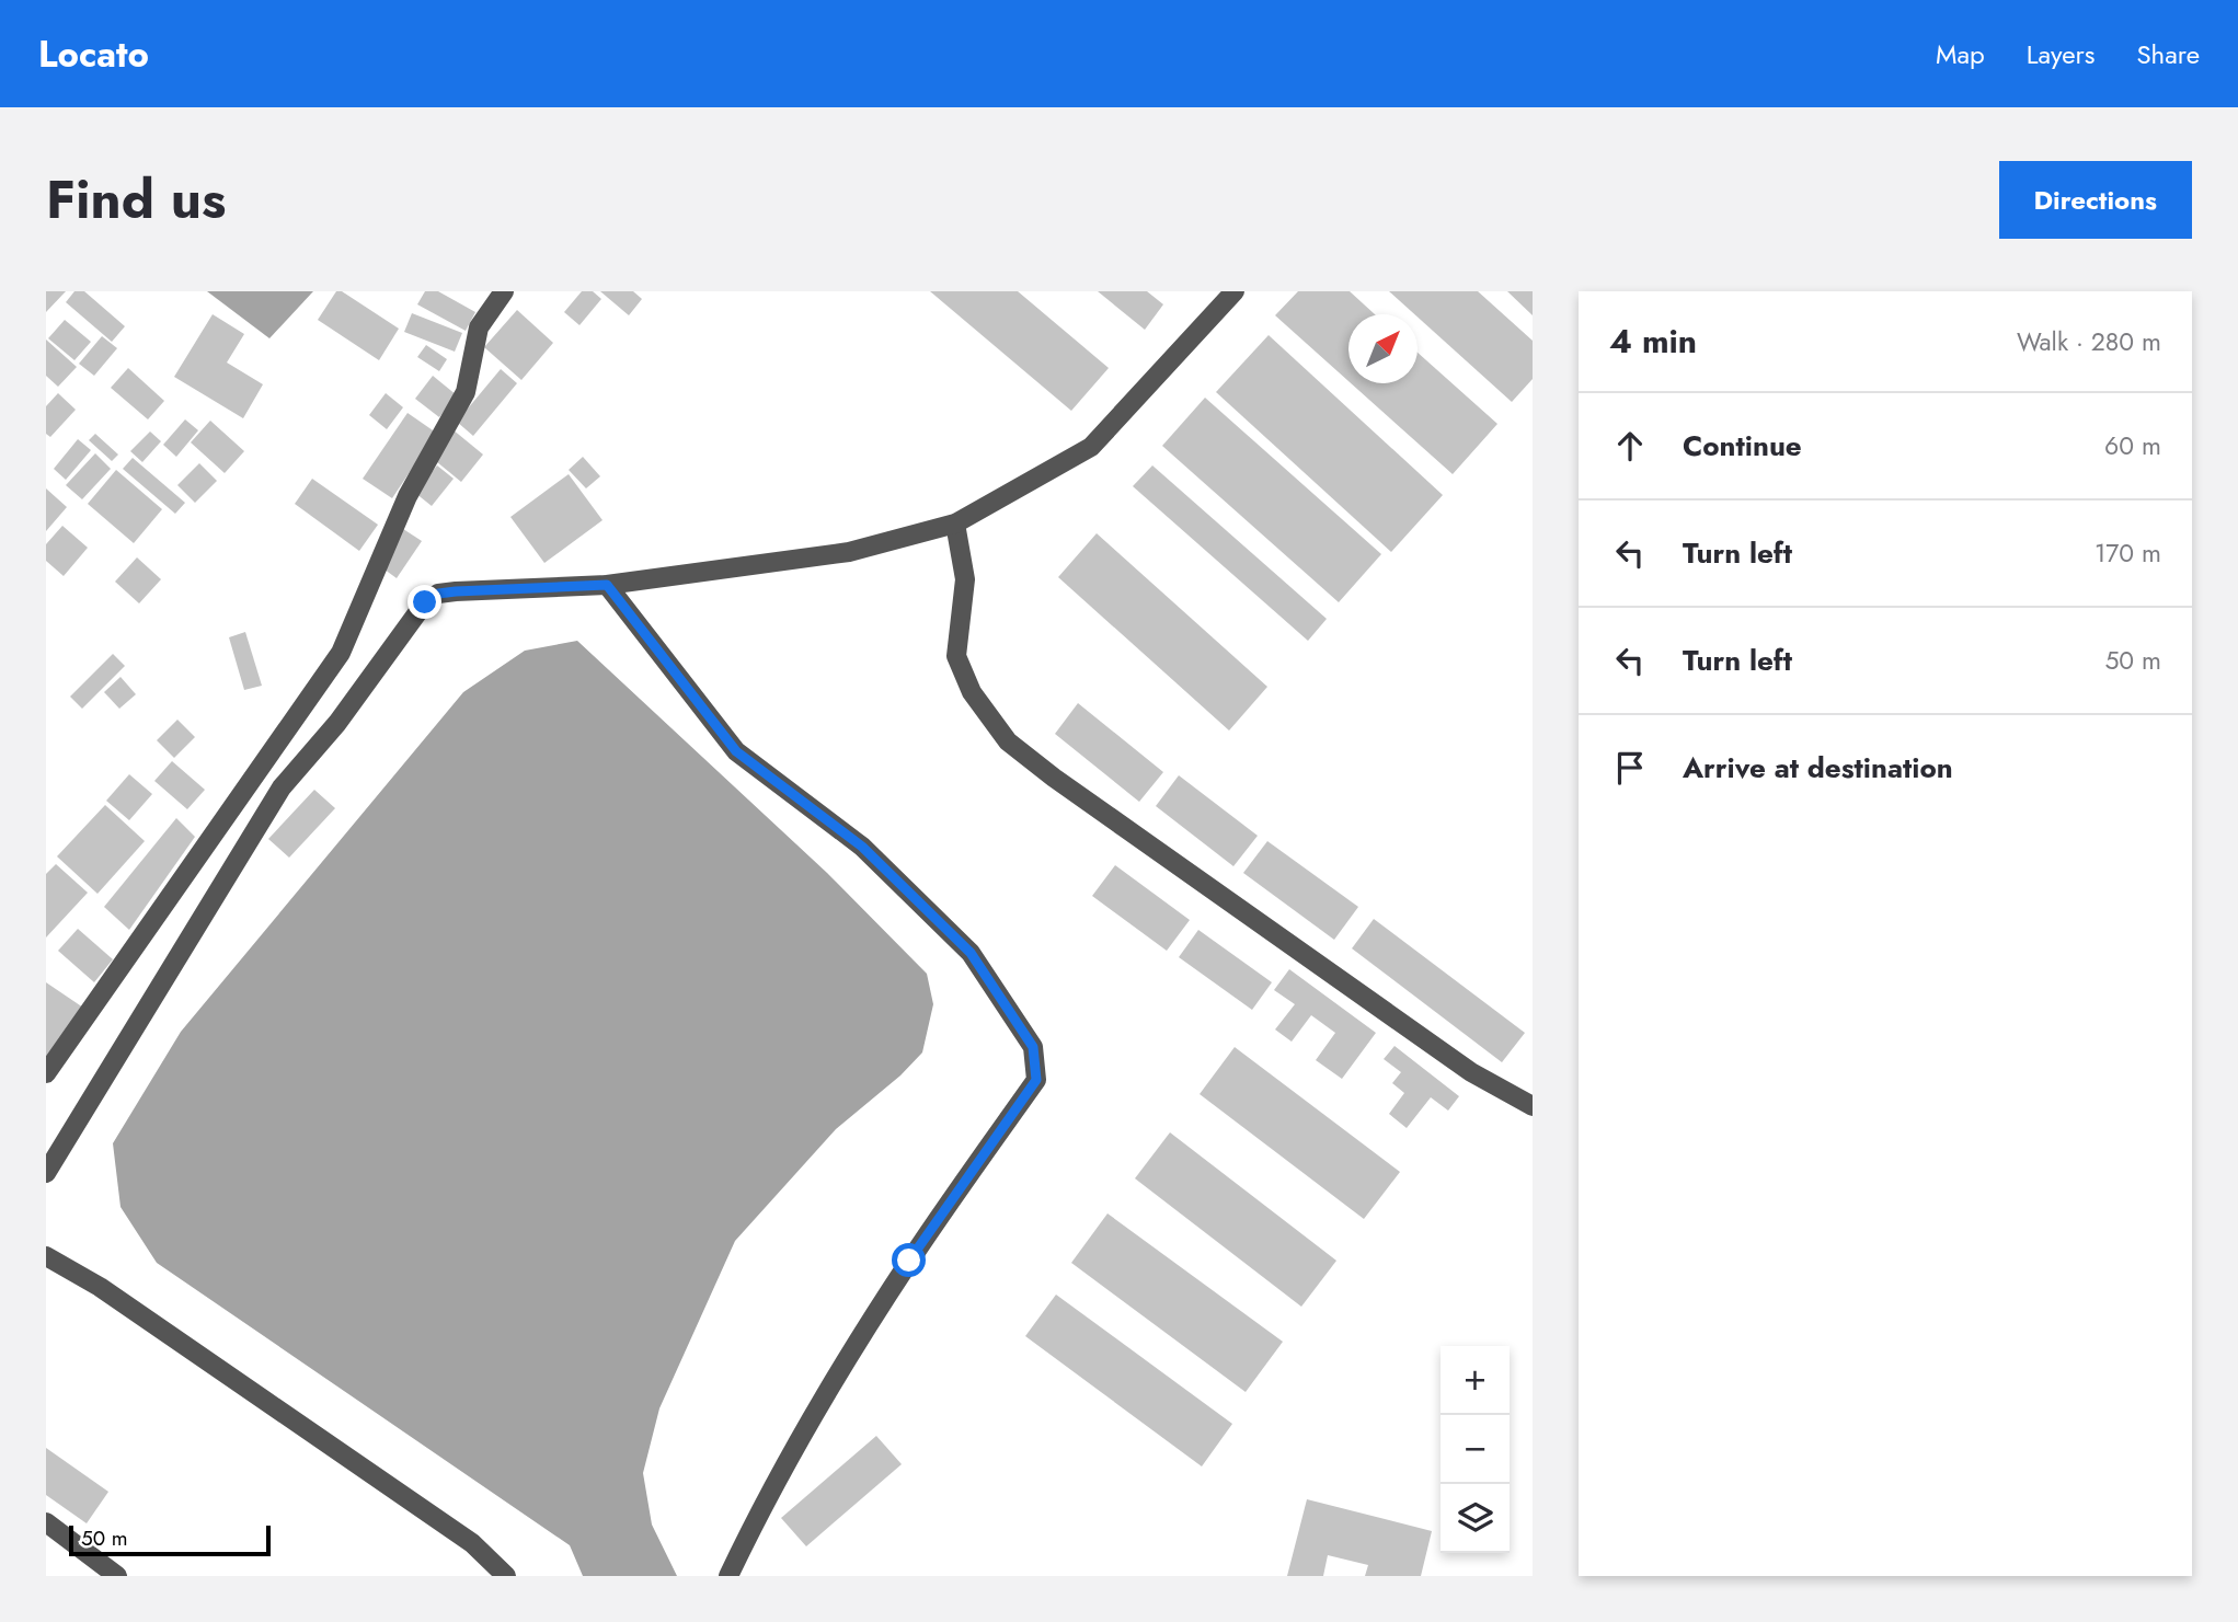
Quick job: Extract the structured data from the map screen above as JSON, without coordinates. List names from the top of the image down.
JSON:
{
  "scale_bar": "50 m",
  "north": "top right",
  "page": {
    "header": "Locato",
    "nav": ["Map", "Layers", "Share"],
    "title": "Find us",
    "buttons": "Directions",
    "heading": ["4 min", "Walk · 280 m"],
    "list": [
      ["Continue", "60 m"],
      ["Turn left", "170 m"],
      ["Turn left", "50 m"],
      "Arrive at destination"
    ],
    "map_buttons": ["+", "−"],
    "scale": "50 m"
  }
}
